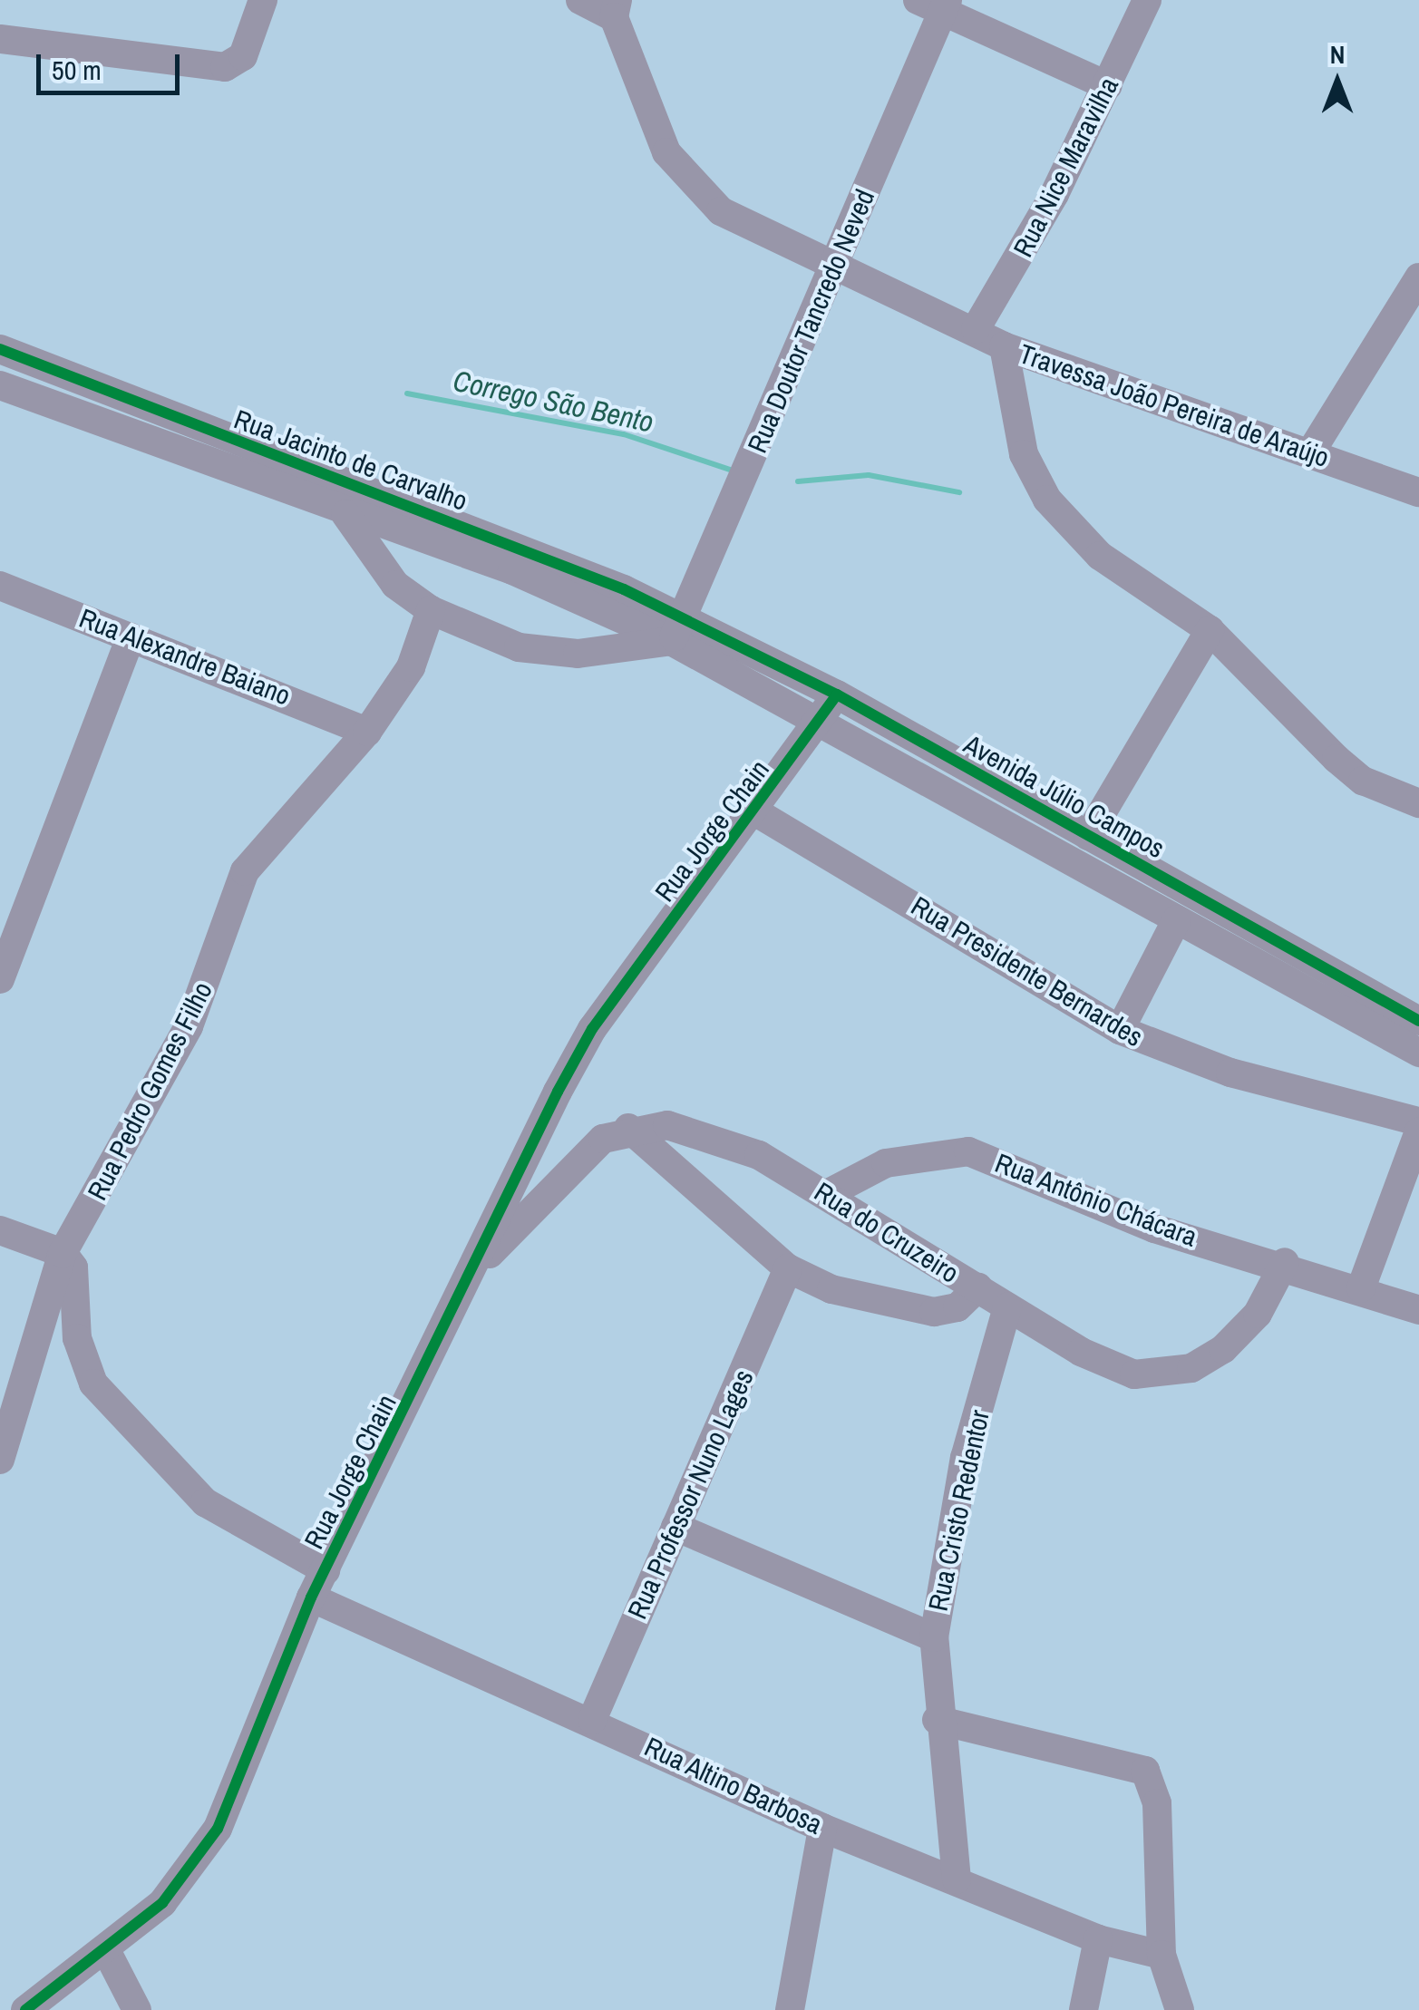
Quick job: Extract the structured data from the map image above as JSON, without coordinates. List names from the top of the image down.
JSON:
{
  "streets": {
    "street": [
      "Rua Nice Maravilha",
      "Rua Doutor Tancredo Neved",
      "Travessa João Pereira de Araújo",
      "Rua Jacinto de Carvalho",
      "Rua Alexandre Baiano",
      "Avenida Júlio Campos",
      "Rua Jorge Chain",
      "Rua Presidente Bernardes",
      "Rua Pedro Gomes Filho",
      "Rua Antônio Chácara",
      "Rua do Cruzeiro",
      "Rua Professor Nuno Lages",
      "Rua Cristo Redentor",
      "Rua Altino Barbosa"
    ]
  },
  "crossings": [
    ["Rua Nice Maravilha", "Travessa João Pereira de Araújo"],
    ["Rua Doutor Tancredo Neved", "Travessa João Pereira de Araújo"],
    ["Rua Doutor Tancredo Neved", "Avenida Júlio Campos"],
    ["Rua Alexandre Baiano", "Rua Pedro Gomes Filho"],
    ["Avenida Júlio Campos", "Rua Jorge Chain"],
    ["Rua Jorge Chain", "Rua Presidente Bernardes"],
    ["Rua Jorge Chain", "Rua Altino Barbosa"],
    ["Rua Antônio Chácara", "Rua do Cruzeiro"],
    ["Rua do Cruzeiro", "Rua Cristo Redentor"],
    ["Rua Professor Nuno Lages", "Rua Altino Barbosa"],
    ["Rua Cristo Redentor", "Rua Altino Barbosa"]
  ],
  "water": ["Corrego São Bento"],
  "scale_bar": "50 m",
  "north": "top"
}
